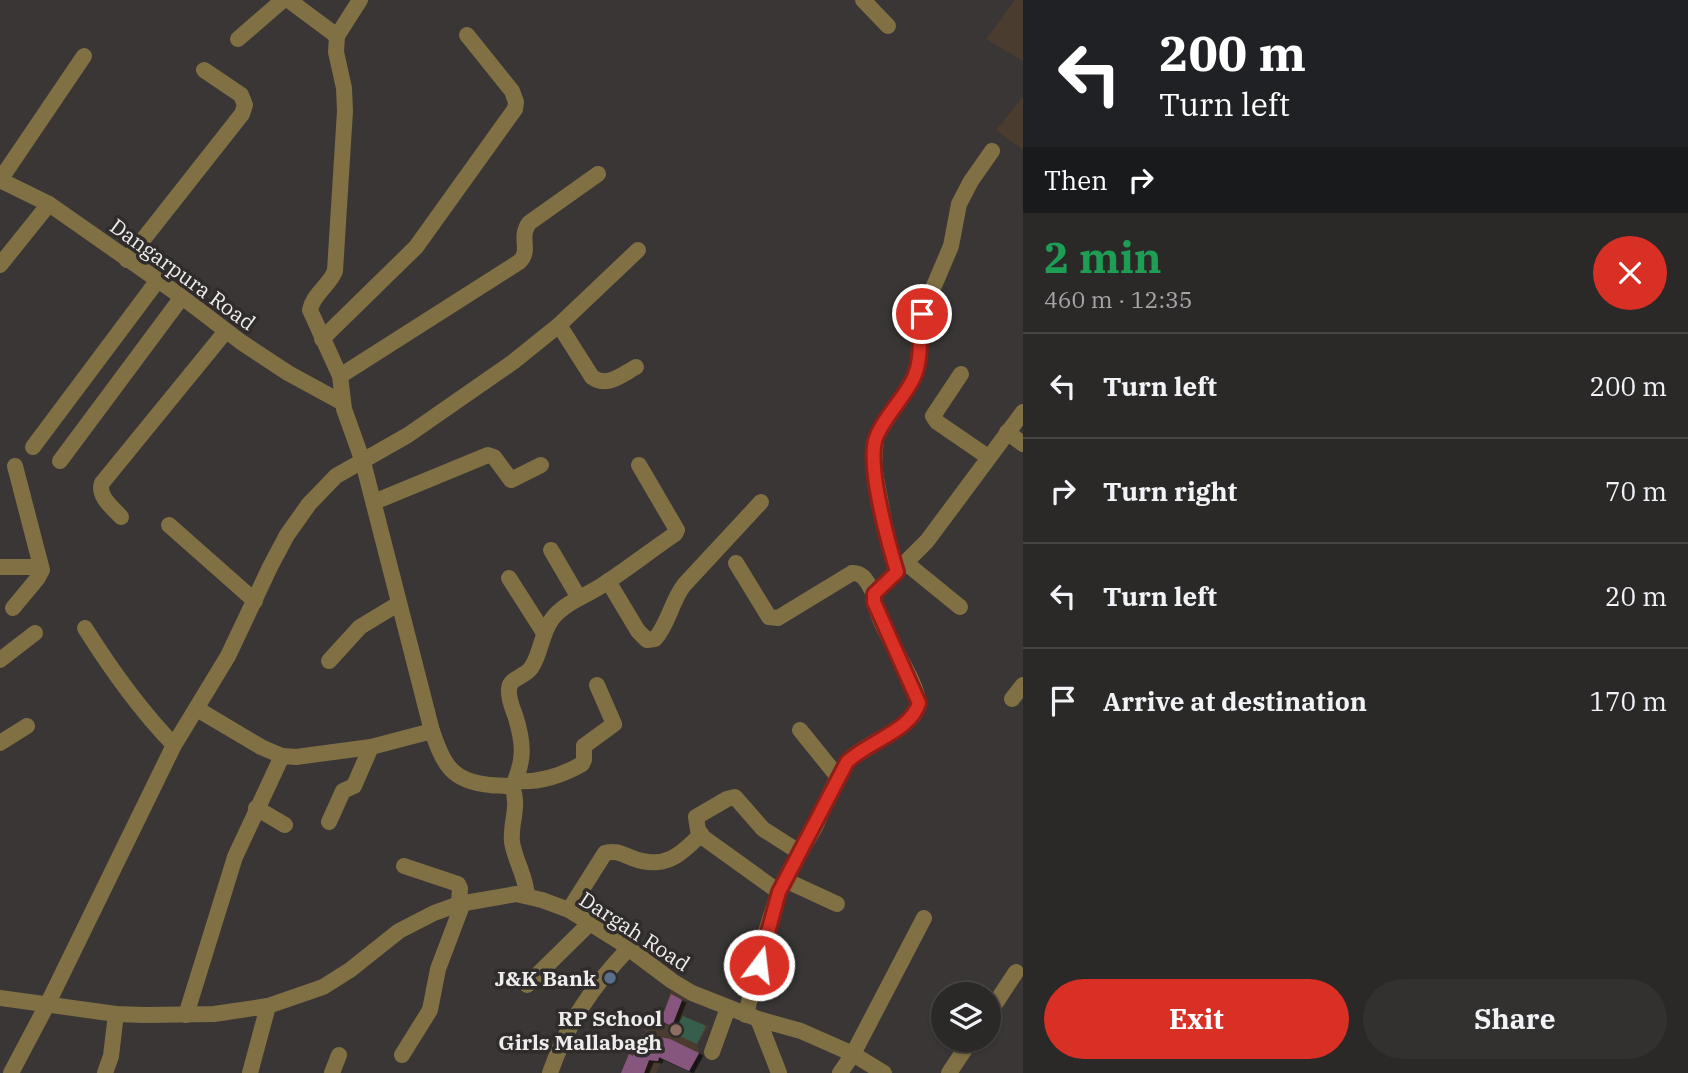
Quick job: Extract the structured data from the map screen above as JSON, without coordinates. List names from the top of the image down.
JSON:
{
  "streets": {
    "street": ["Dangarpura Road", "Dargah Road"]
  },
  "places": ["J&K Bank", "RP School Girls Mallabagh"],
  "page": {
    "turn": ["200 m", "Turn left"],
    "then": "Then",
    "heading": ["2 min", "460 m · 12:35"],
    "list": [
      {
        "name": "Turn left",
        "value": "200 m"
      },
      {
        "name": "Turn right",
        "value": "70 m"
      },
      {
        "name": "Turn left",
        "value": "20 m"
      },
      {
        "name": "Arrive at destination",
        "value": "170 m"
      }
    ],
    "buttons": ["Exit", "Share"]
  }
}
